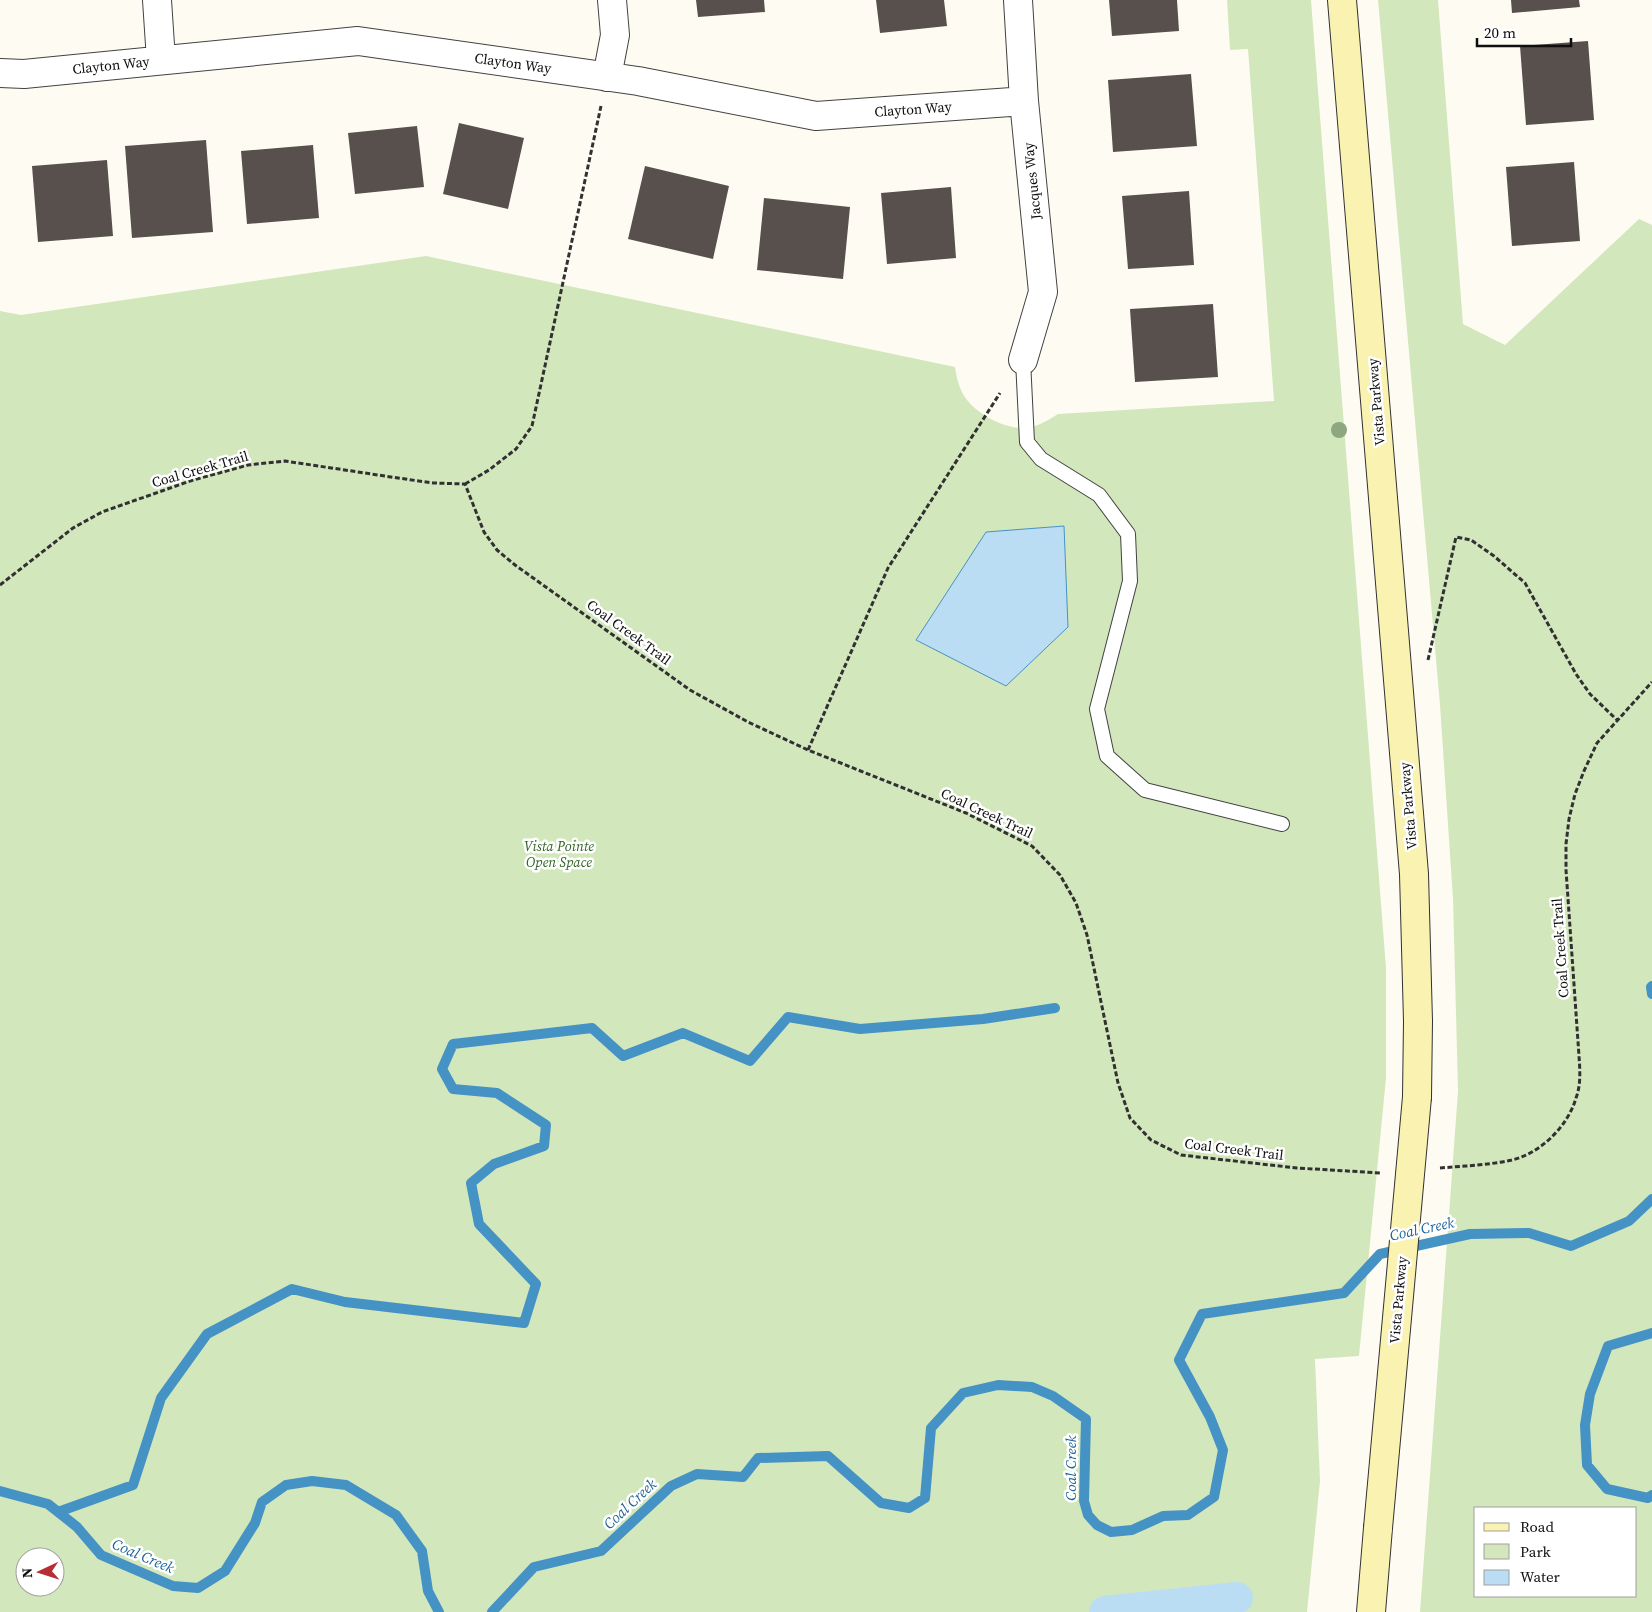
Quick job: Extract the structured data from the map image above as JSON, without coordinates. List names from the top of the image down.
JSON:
{
  "streets": {
    "street": ["Clayton Way", "Jacques Way", "Vista Parkway"],
    "path": ["Coal Creek Trail"]
  },
  "crossings": [
    ["Clayton Way", "Jacques Way"]
  ],
  "water": ["Coal Creek"],
  "parks": ["Vista Pointe Open Space"],
  "legend": ["Road", "Park", "Water"],
  "scale_bar": "20 m",
  "north": "left"
}
